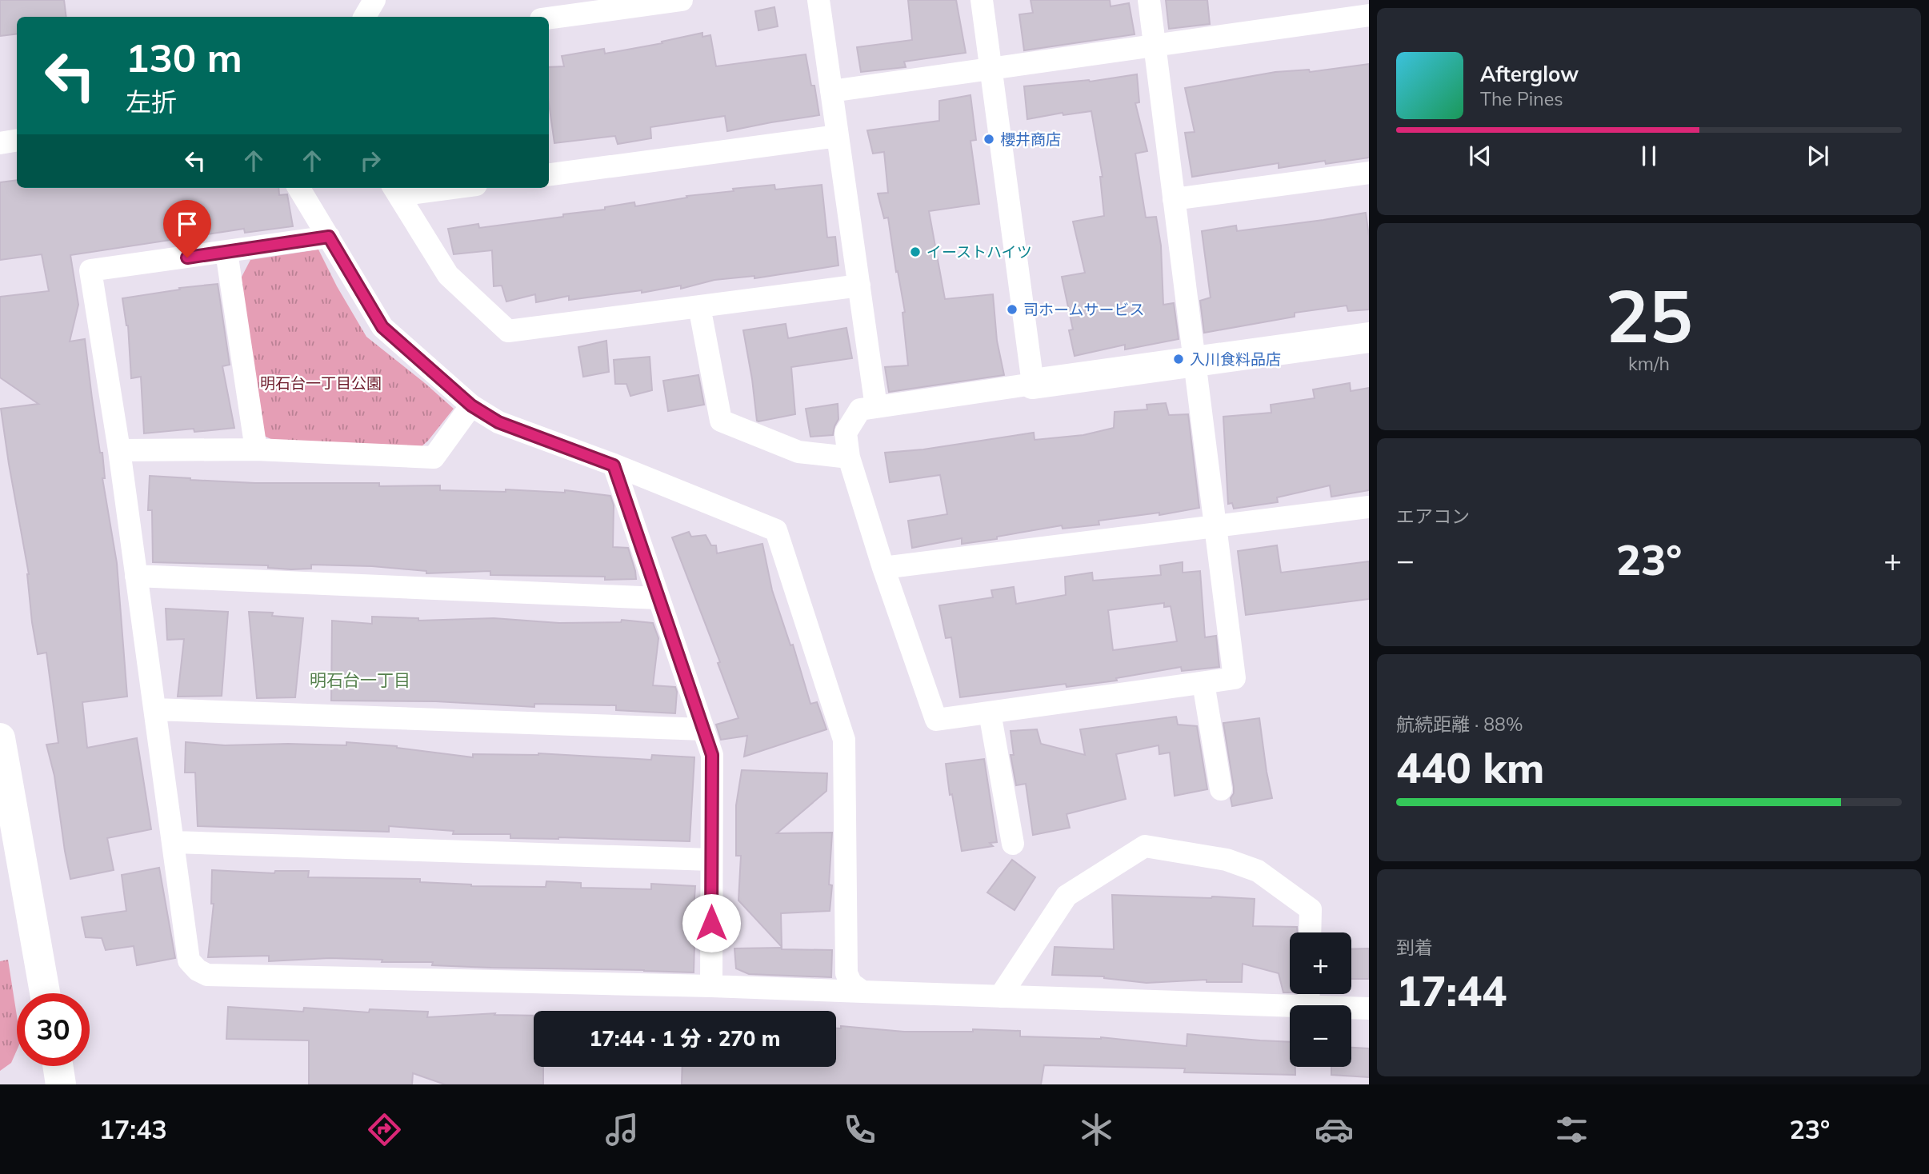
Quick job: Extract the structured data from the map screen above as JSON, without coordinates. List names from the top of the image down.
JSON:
{
  "districts": ["明石台一丁目"],
  "parks": ["明石台一丁目公園"],
  "places": [
    "櫻井商店",
    "イーストハイツ",
    "司ホームサービス",
    "入川食料品店"
  ],
  "page": {
    "turn": ["130 m", "左折"],
    "song": ["Afterglow", "The Pines"],
    "tile": [
      ["25", "km/h"],
      "エアコン",
      ["航続距離 · 88%", "440 km"],
      ["到着", "17:44"]
    ],
    "heat": ["−", "23°", "+"],
    "map_buttons": ["+", "−"],
    "limit": "30",
    "trip": "17:44 · 1 分 · 270 m",
    "tabs": ["17:43", "23°"]
  }
}
